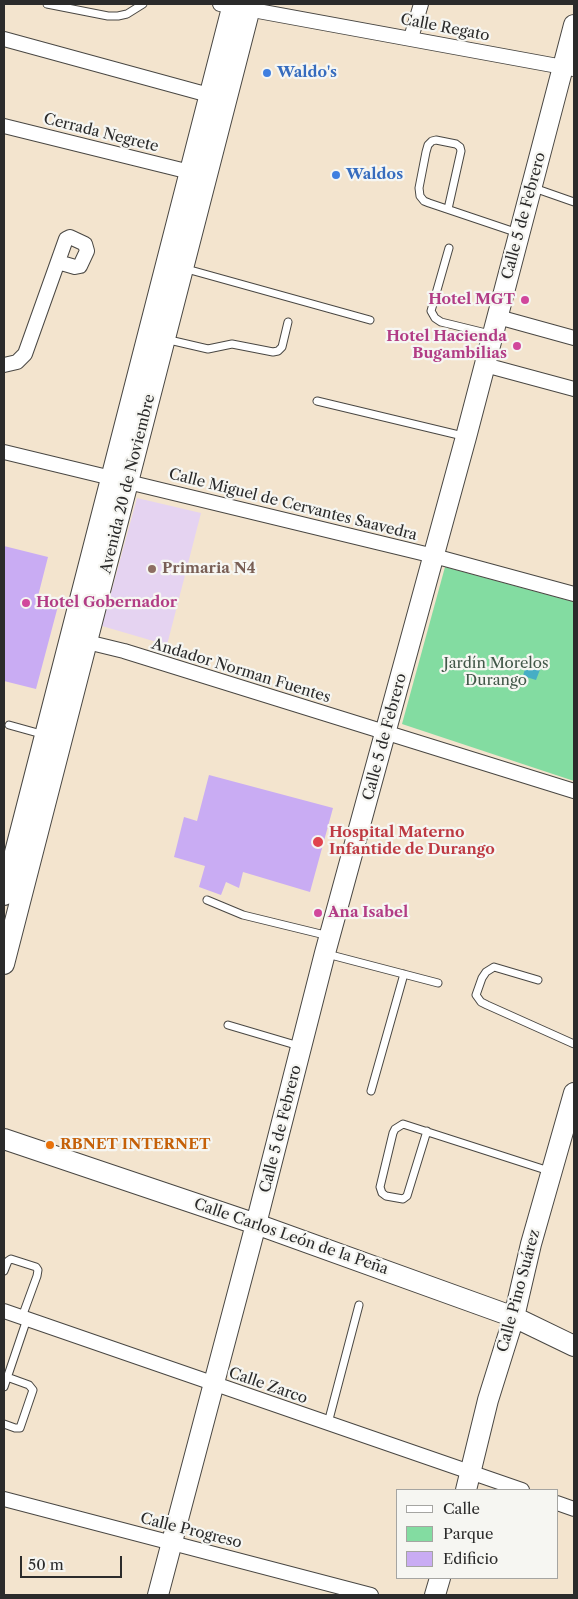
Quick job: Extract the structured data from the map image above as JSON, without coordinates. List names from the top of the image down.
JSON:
{
  "streets": {
    "street": [
      "Calle Regato",
      "Cerrada Negrete",
      "Calle 5 de Febrero",
      "Avenida 20 de Noviembre",
      "Calle Miguel de Cervantes Saavedra",
      "Andador Norman Fuentes",
      "Calle Carlos León de la Peña",
      "Calle Pino Suárez",
      "Calle Zarco",
      "Calle Progreso"
    ]
  },
  "crossings": [
    ["Calle Regato", "Calle 5 de Febrero"],
    ["Calle Regato", "Avenida 20 de Noviembre"],
    ["Cerrada Negrete", "Avenida 20 de Noviembre"],
    ["Calle 5 de Febrero", "Calle Miguel de Cervantes Saavedra"],
    ["Calle 5 de Febrero", "Andador Norman Fuentes"],
    ["Calle 5 de Febrero", "Calle Carlos León de la Peña"],
    ["Calle 5 de Febrero", "Calle Zarco"],
    ["Calle 5 de Febrero", "Calle Progreso"],
    ["Avenida 20 de Noviembre", "Calle Miguel de Cervantes Saavedra"],
    ["Avenida 20 de Noviembre", "Andador Norman Fuentes"],
    ["Calle Carlos León de la Peña", "Calle Pino Suárez"],
    ["Calle Pino Suárez", "Calle Zarco"]
  ],
  "parks": ["Jardín Morelos Durango"],
  "places": [
    "Waldo's",
    "Waldos",
    "Hotel MGT",
    "Hotel Hacienda Bugambilias",
    "Primaria N4",
    "Hotel Gobernador",
    "Hospital Materno Infantide de Durango",
    "Ana Isabel",
    "RBNET INTERNET"
  ],
  "legend": ["Calle", "Parque", "Edificio"],
  "scale_bar": "50 m"
}
